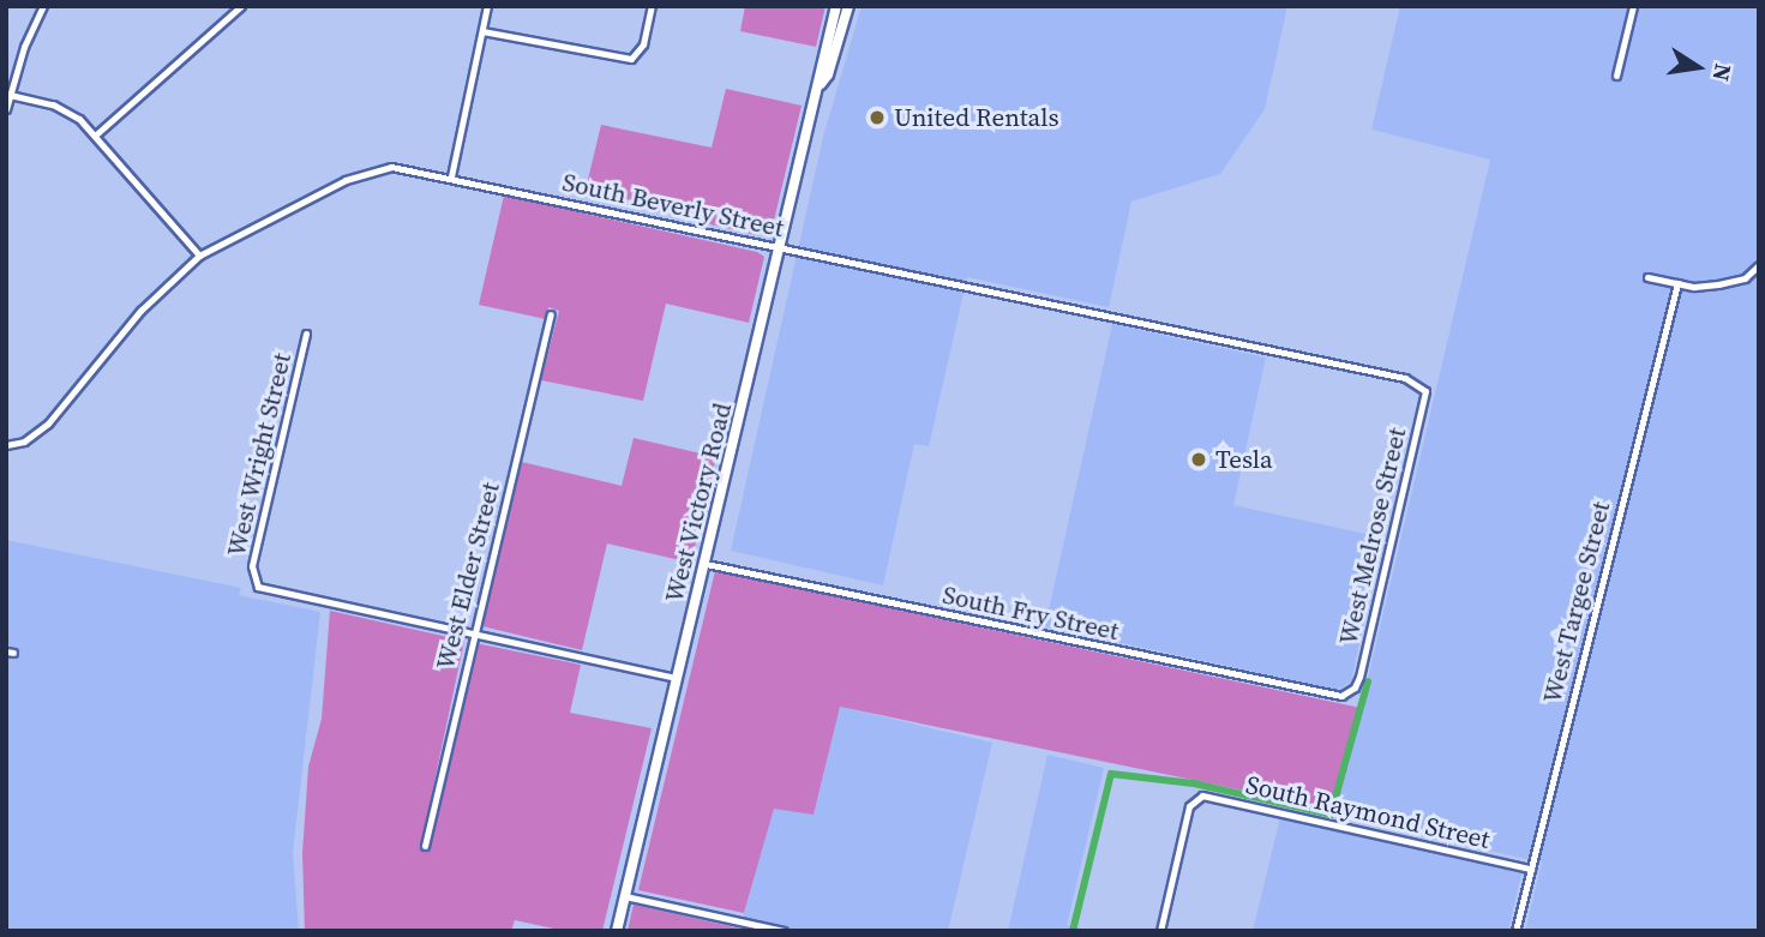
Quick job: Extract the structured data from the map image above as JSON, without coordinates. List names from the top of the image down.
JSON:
{
  "streets": {
    "main road": ["West Victory Road"],
    "street": [
      "South Beverly Street",
      "West Wright Street",
      "West Melrose Street",
      "West Elder Street",
      "West Targee Street",
      "South Fry Street",
      "South Raymond Street"
    ]
  },
  "crossings": [
    ["South Beverly Street", "West Victory Road"],
    ["South Beverly Street", "West Melrose Street"],
    ["West Wright Street", "West Elder Street"],
    ["West Victory Road", "South Fry Street"],
    ["West Melrose Street", "South Fry Street"],
    ["West Targee Street", "South Raymond Street"]
  ],
  "places": ["United Rentals", "Tesla"],
  "north": "right"
}
